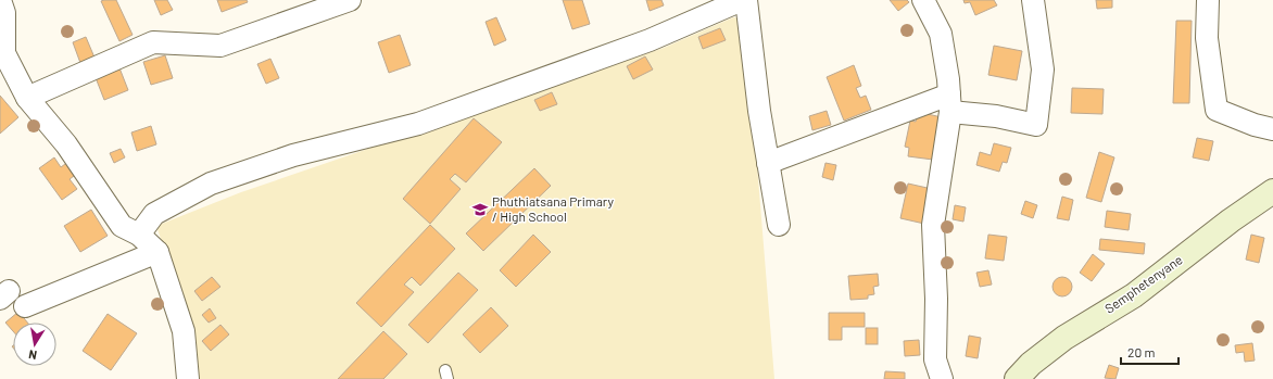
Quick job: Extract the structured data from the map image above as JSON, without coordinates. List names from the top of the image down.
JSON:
{
  "streets": {
    "main road": ["Semphetenyane"]
  },
  "places": {
    "school or university": ["Phuthiatsana Primary / High School"]
  },
  "scale_bar": "20 m",
  "north": "bottom"
}
